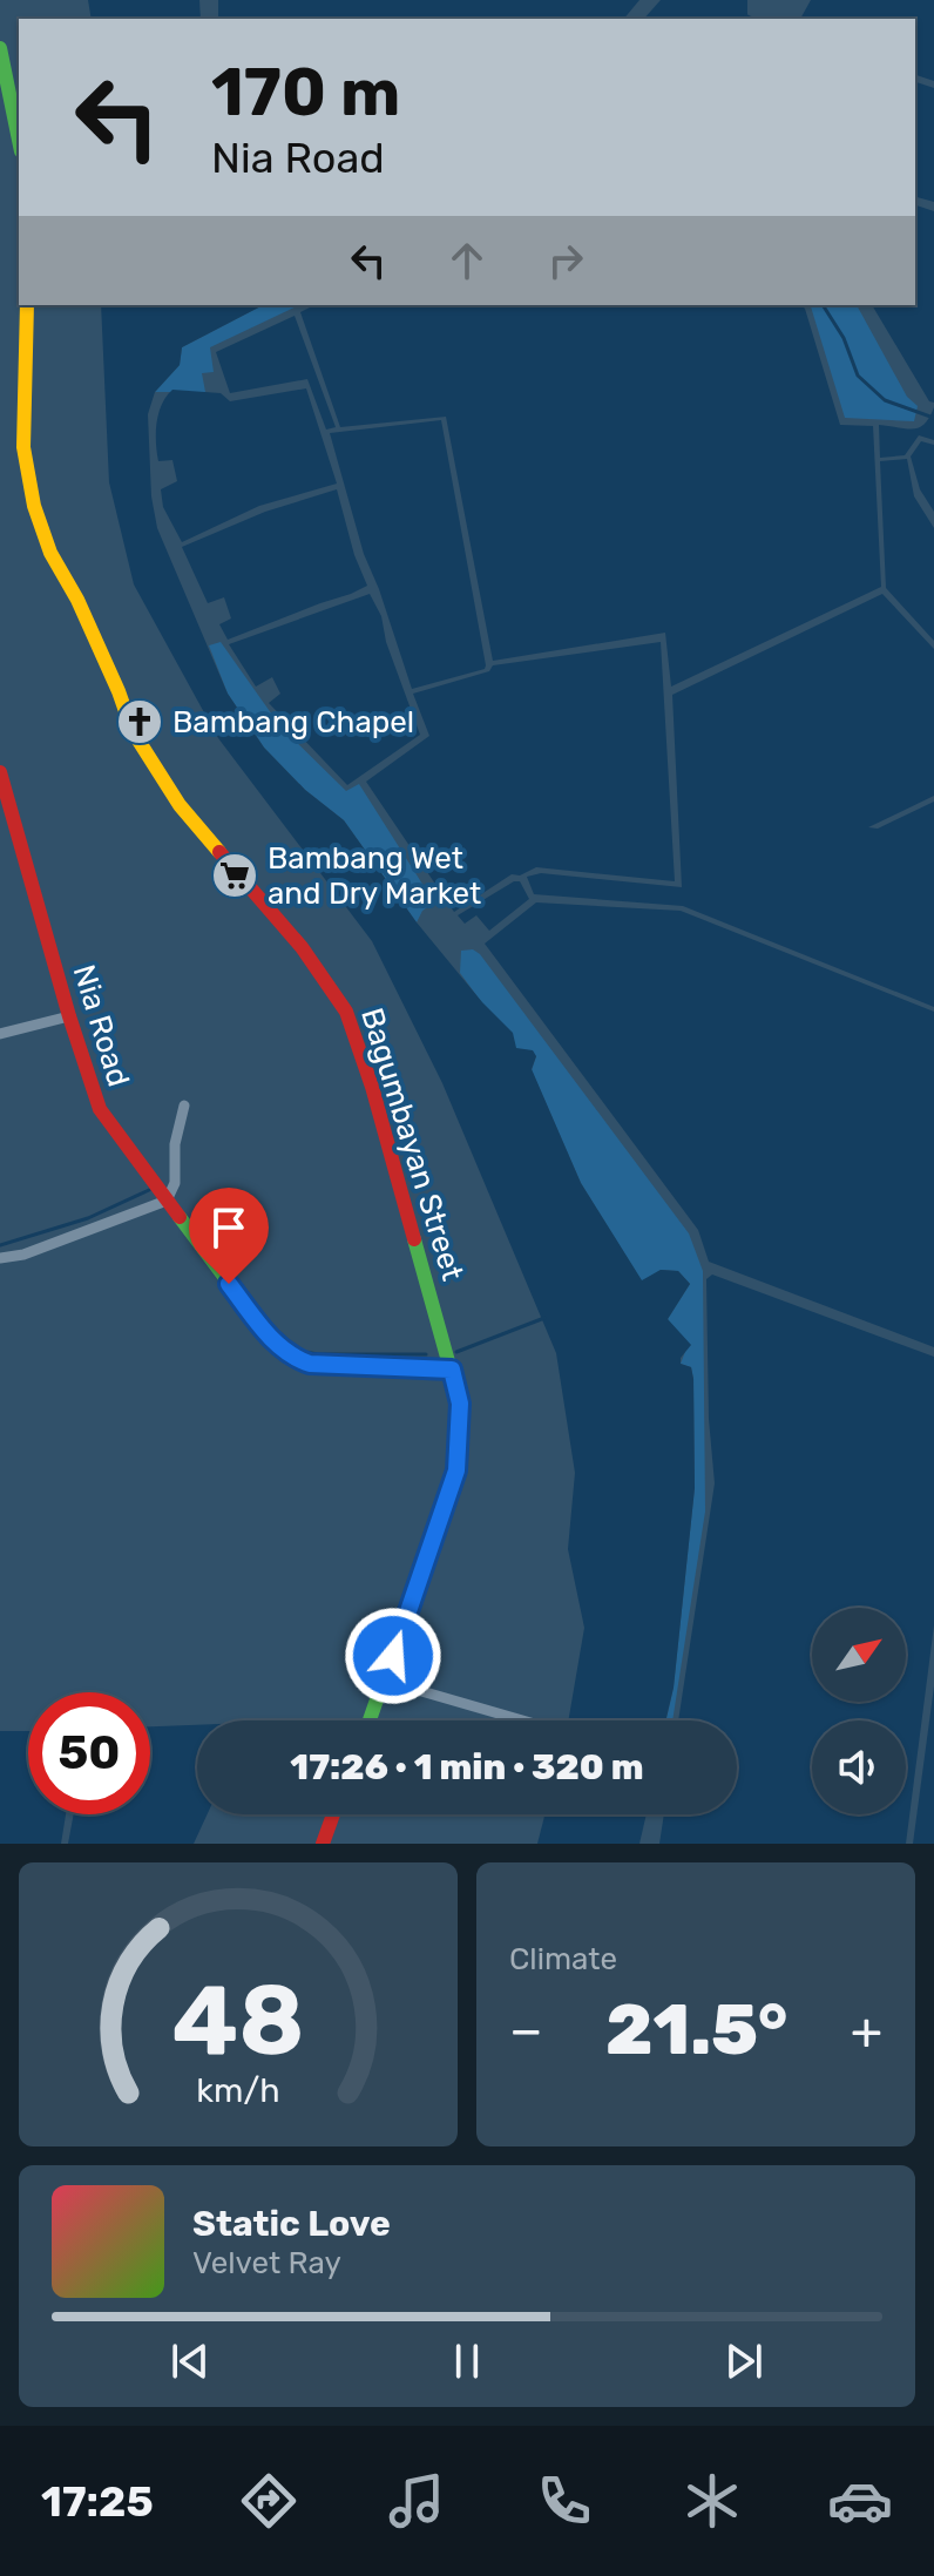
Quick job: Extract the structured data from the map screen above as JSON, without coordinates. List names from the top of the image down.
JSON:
{
  "streets": {
    "main road": ["Nia Road", "Bagumbayan Street"]
  },
  "crossings": [
    ["Nia Road", "Bagumbayan Street"]
  ],
  "places": {
    "church": ["Bambang Chapel"],
    "supermarket": ["Bambang Wet and Dry Market"]
  },
  "north": "top right",
  "page": {
    "turn": ["170 m", "Nia Road"],
    "limit": "50",
    "trip": "17:26 · 1 min · 320 m",
    "tile": "Climate",
    "heat": ["−", "21.5°", "+"],
    "song": ["Static Love", "Velvet Ray"],
    "tabs": "17:25",
    "gauge": ["48", "km/h"]
  }
}
